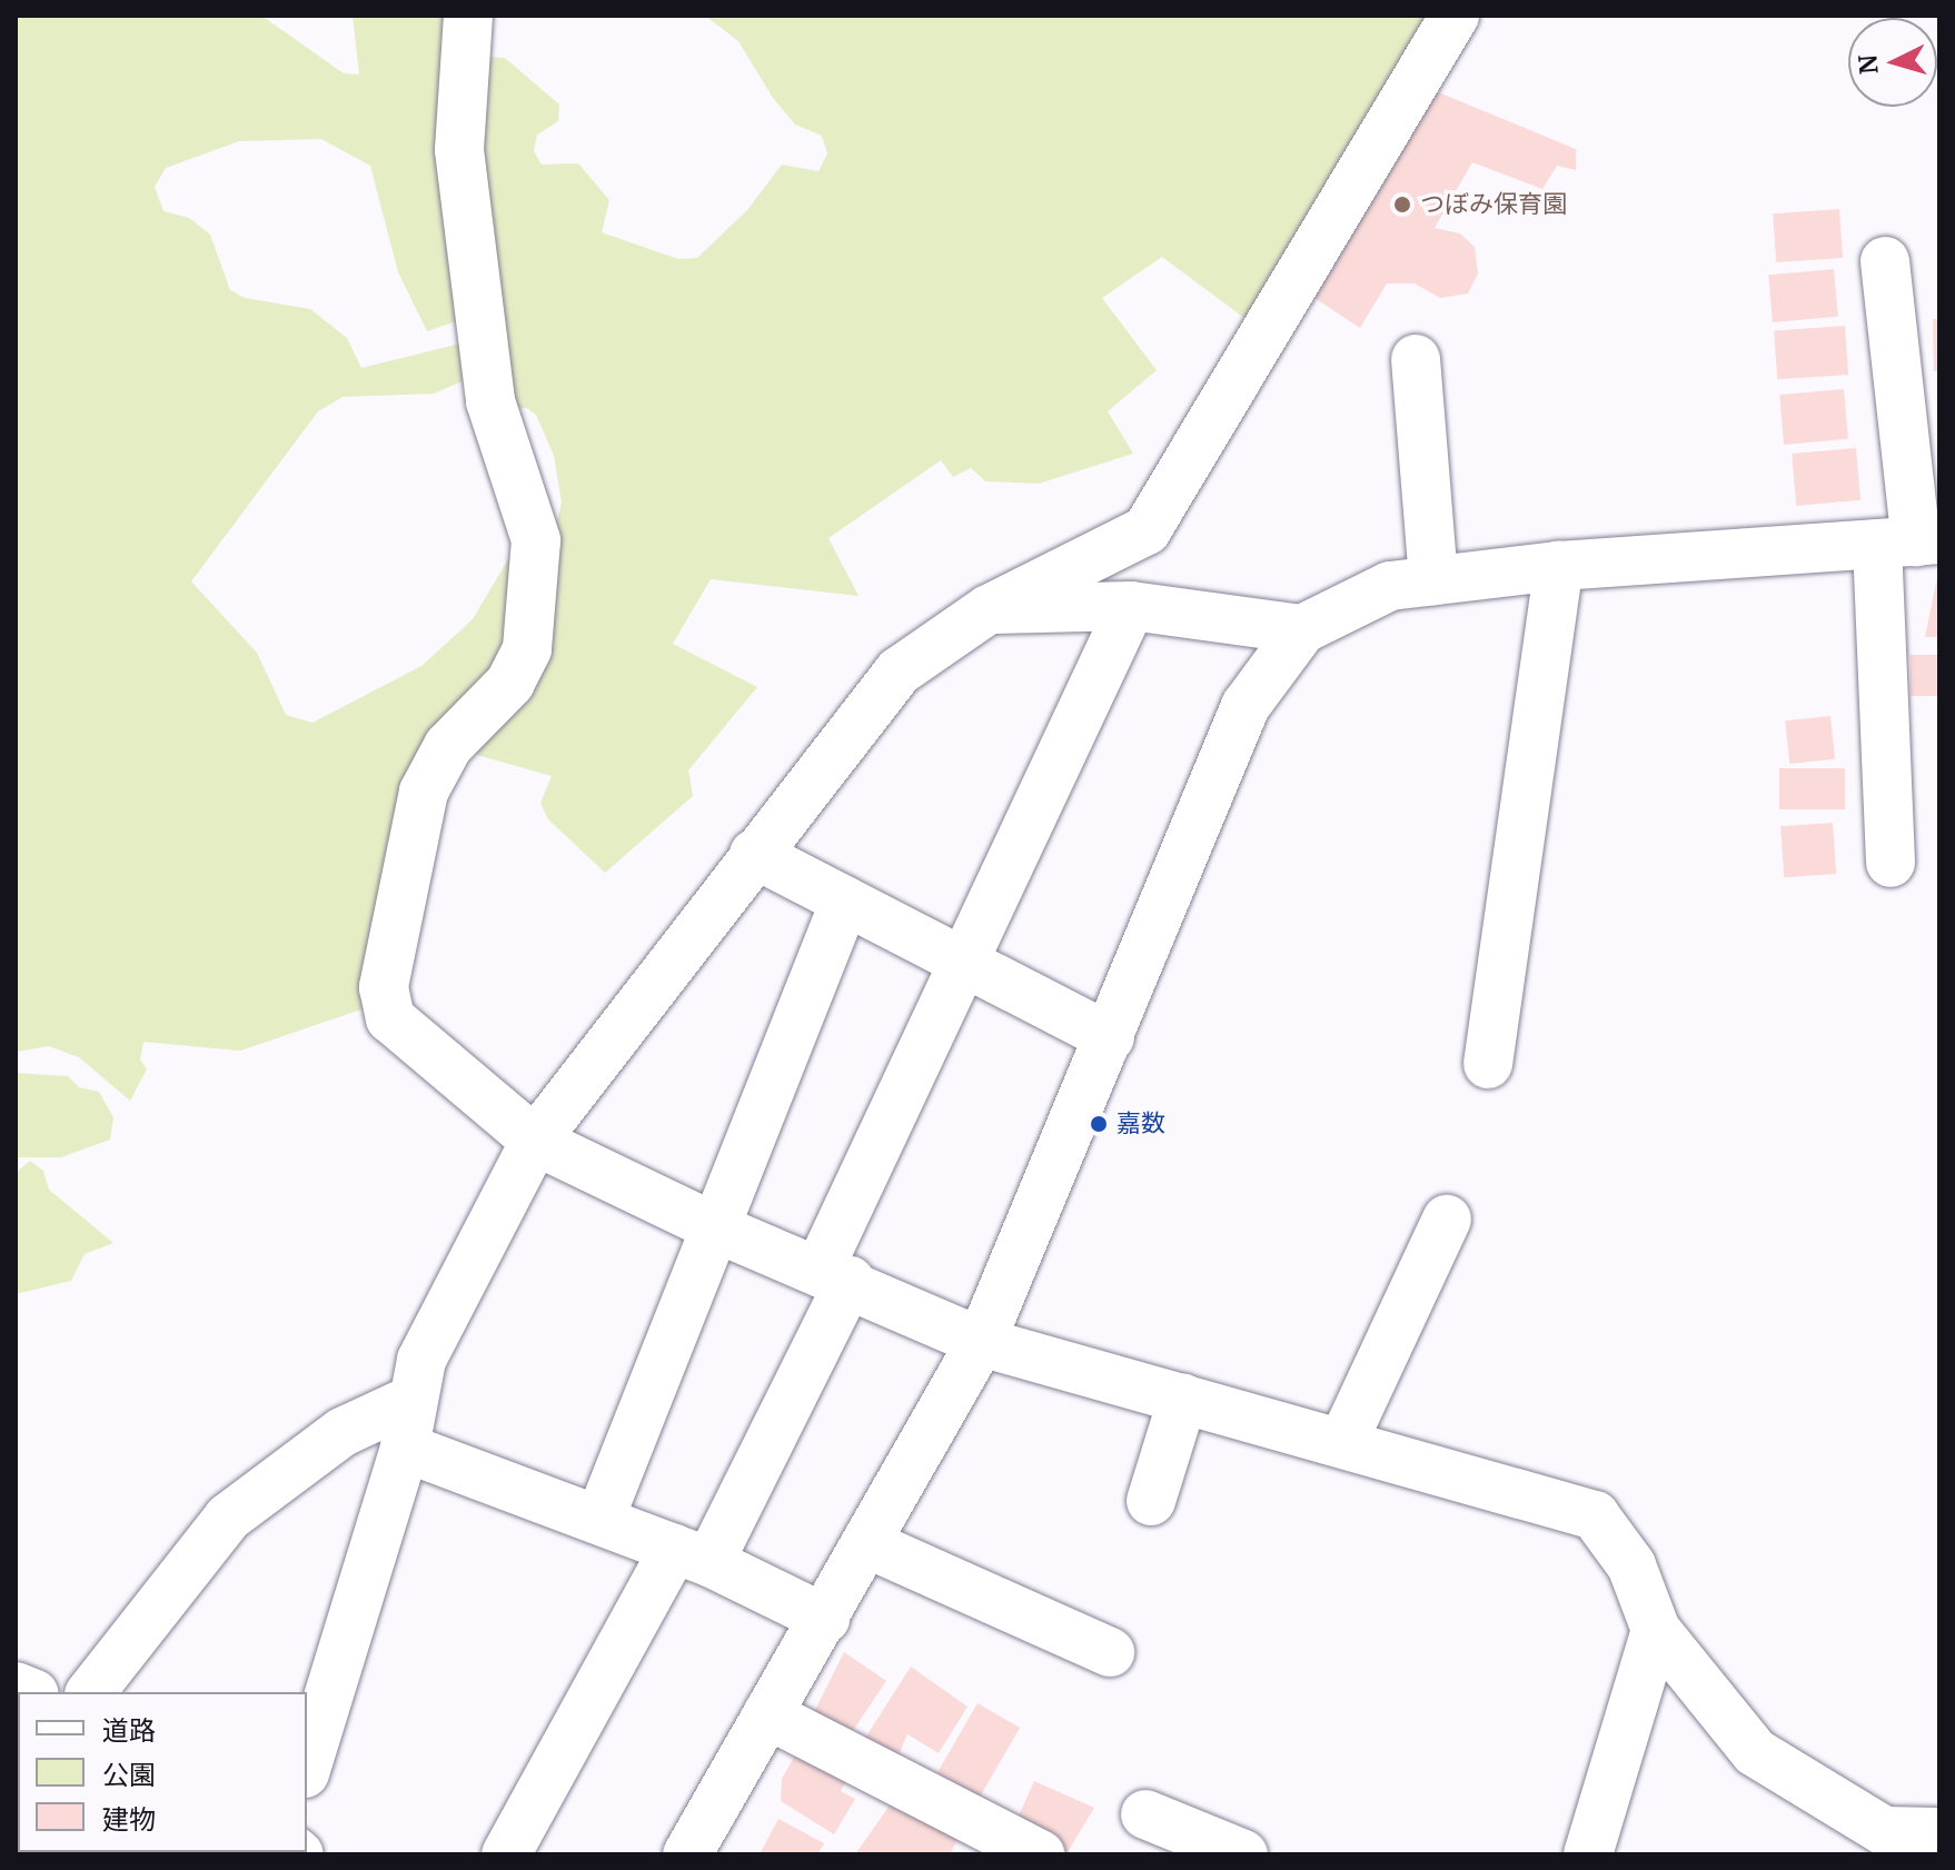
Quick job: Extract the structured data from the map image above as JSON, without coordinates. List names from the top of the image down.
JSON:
{
  "places": ["つぼみ保育園", "嘉数"],
  "legend": ["道路", "公園", "建物"],
  "north": "left"
}
